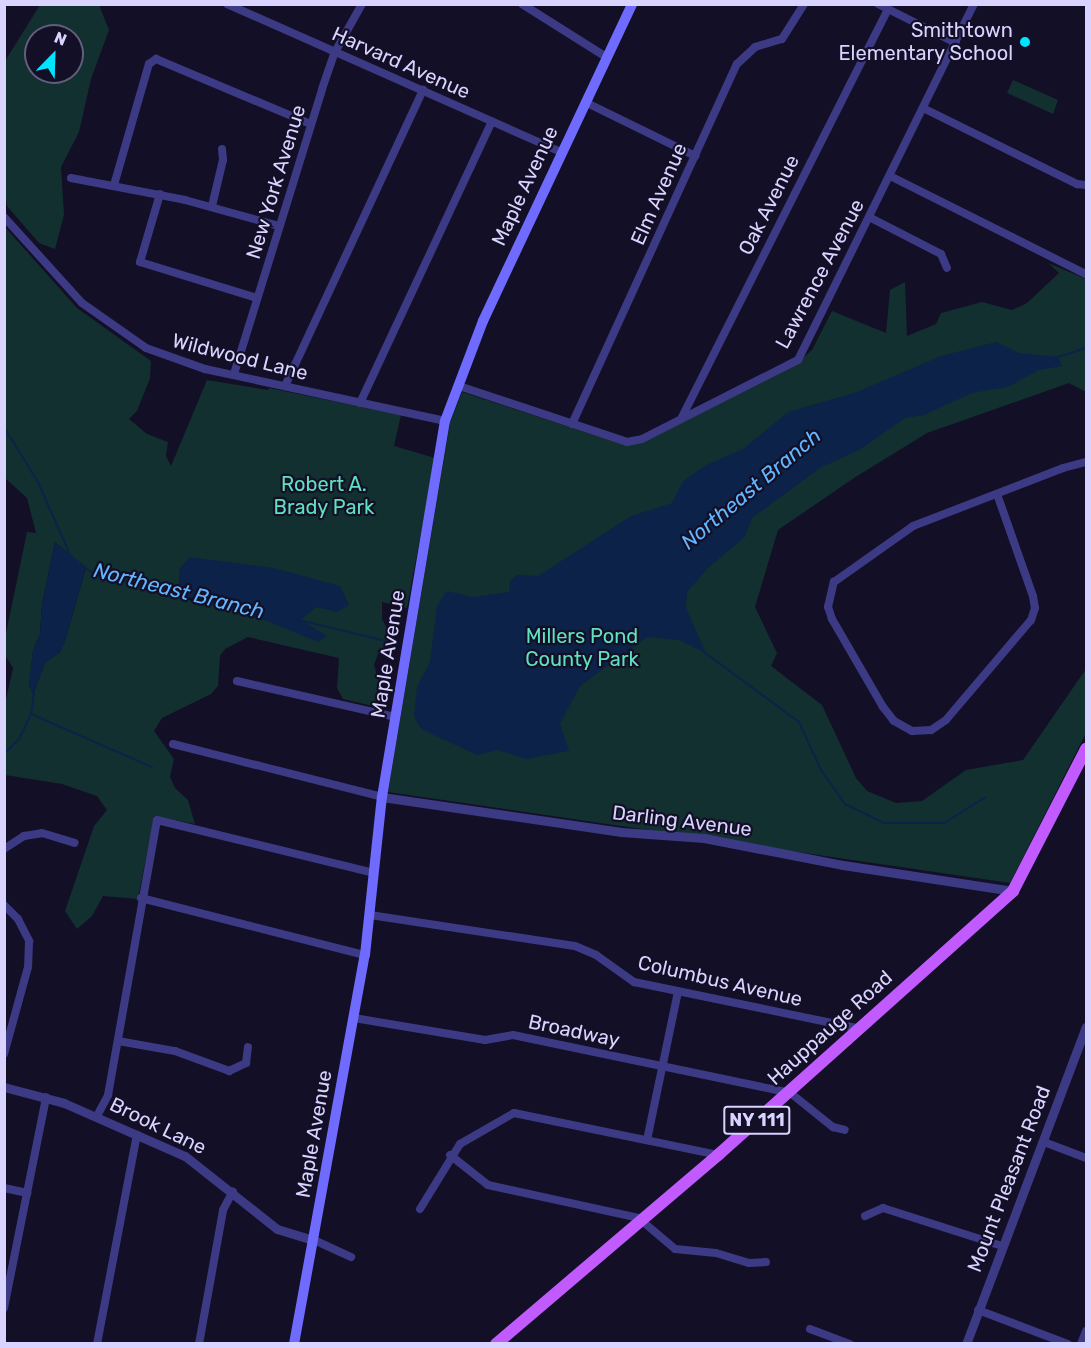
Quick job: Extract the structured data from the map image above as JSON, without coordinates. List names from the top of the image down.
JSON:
{
  "streets": {
    "main road": ["Maple Avenue", "Hauppauge Road", "NY 111"],
    "street": [
      "Harvard Avenue",
      "New York Avenue",
      "Elm Avenue",
      "Oak Avenue",
      "Lawrence Avenue",
      "Wildwood Lane",
      "Darling Avenue",
      "Columbus Avenue",
      "Broadway",
      "Brook Lane",
      "Mount Pleasant Road"
    ]
  },
  "crossings": [
    ["Harvard Avenue", "New York Avenue"],
    ["Harvard Avenue", "Maple Avenue"],
    ["New York Avenue", "Wildwood Lane"],
    ["Maple Avenue", "Lawrence Avenue"],
    ["Maple Avenue", "Wildwood Lane"],
    ["Maple Avenue", "Darling Avenue"],
    ["Maple Avenue", "Columbus Avenue"],
    ["Maple Avenue", "Broadway"],
    ["Maple Avenue", "Brook Lane"],
    ["Elm Avenue", "Lawrence Avenue"],
    ["Oak Avenue", "Lawrence Avenue"],
    ["Darling Avenue", "Hauppauge Road"],
    ["Columbus Avenue", "Hauppauge Road"],
    ["Hauppauge Road", "Broadway"]
  ],
  "water": ["Northeast Branch"],
  "parks": ["Robert A. Brady Park", "Millers Pond County Park"],
  "places": ["Smithtown Elementary School"],
  "north": "top right"
}
